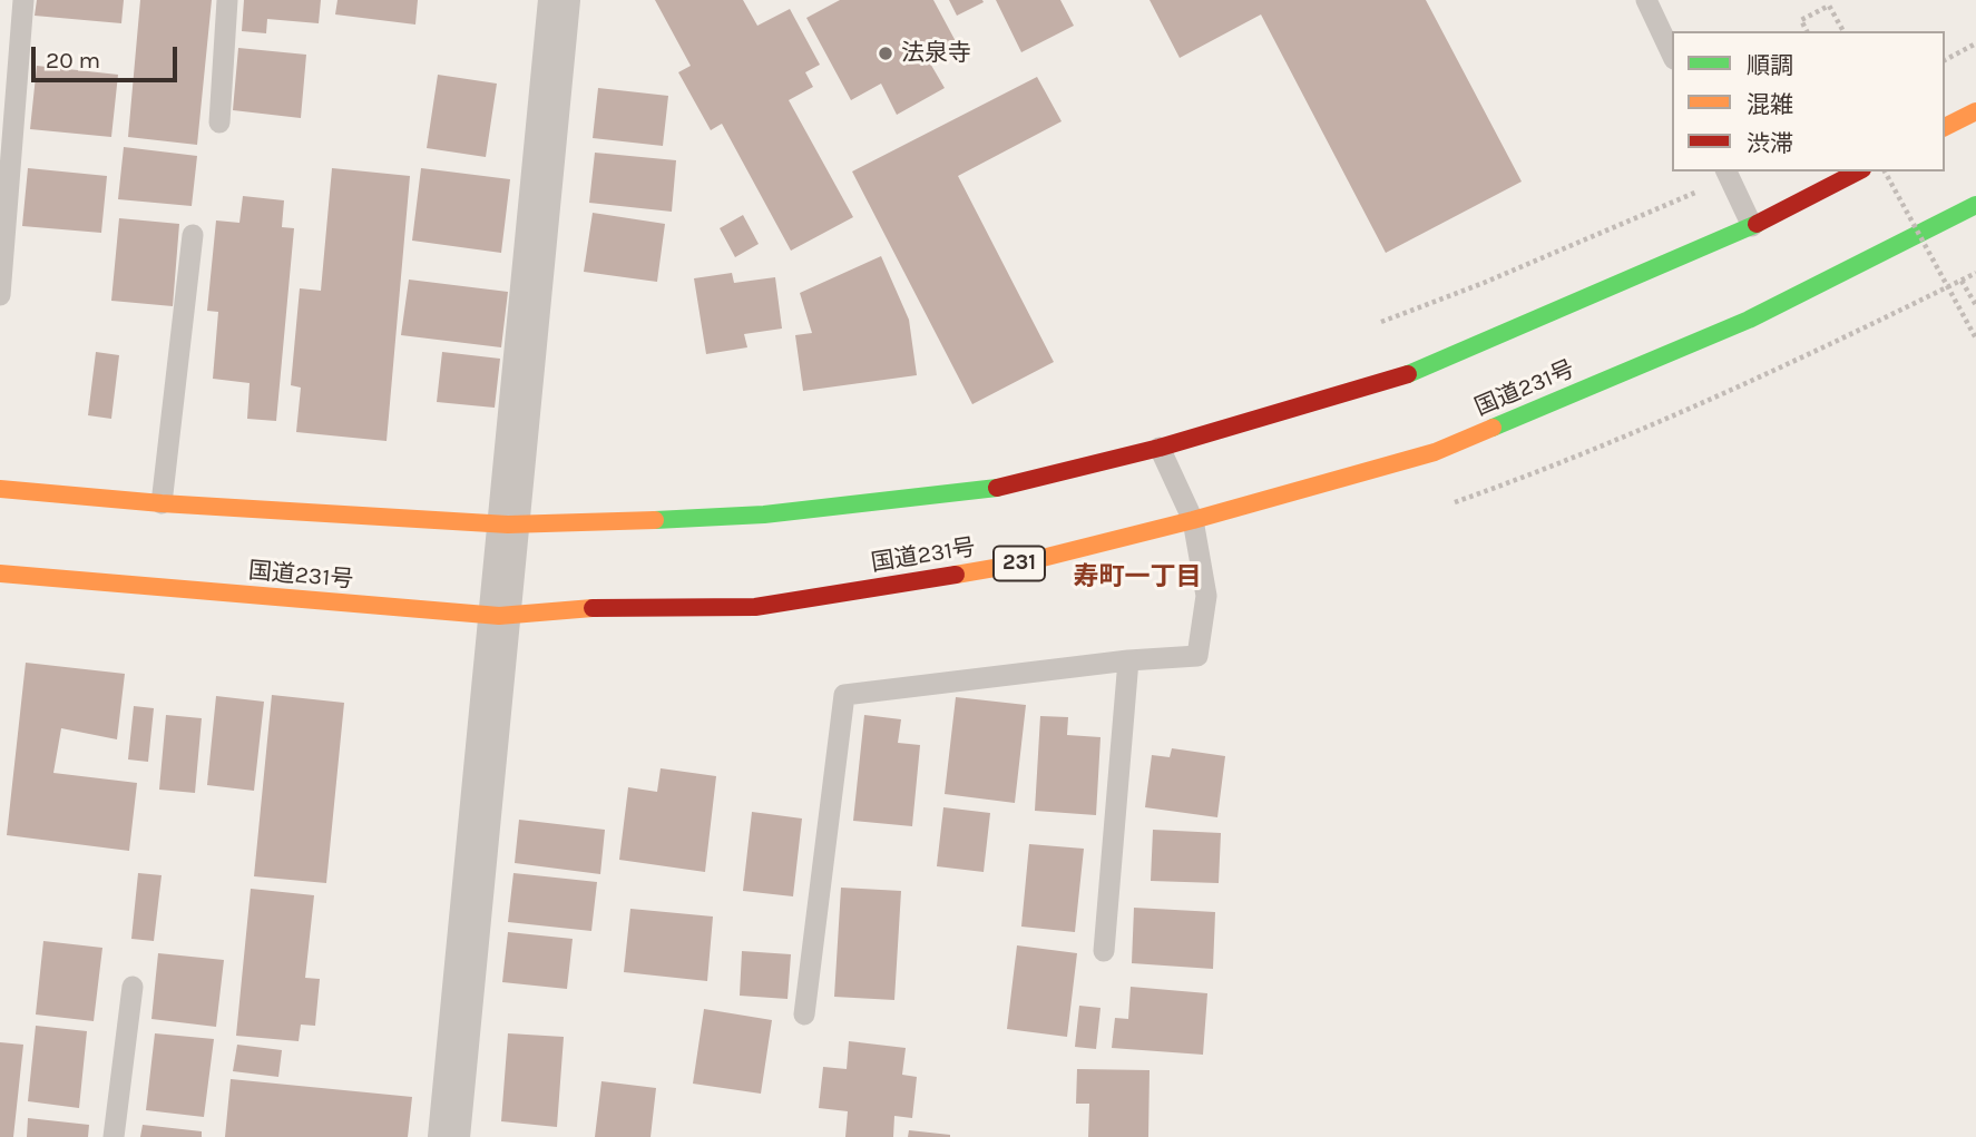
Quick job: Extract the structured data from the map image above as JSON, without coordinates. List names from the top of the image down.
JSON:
{
  "streets": {
    "highway": ["国道231号", "231"]
  },
  "districts": ["寿町一丁目"],
  "places": ["法泉寺"],
  "legend": ["順調", "混雑", "渋滞"],
  "scale_bar": "20 m"
}
